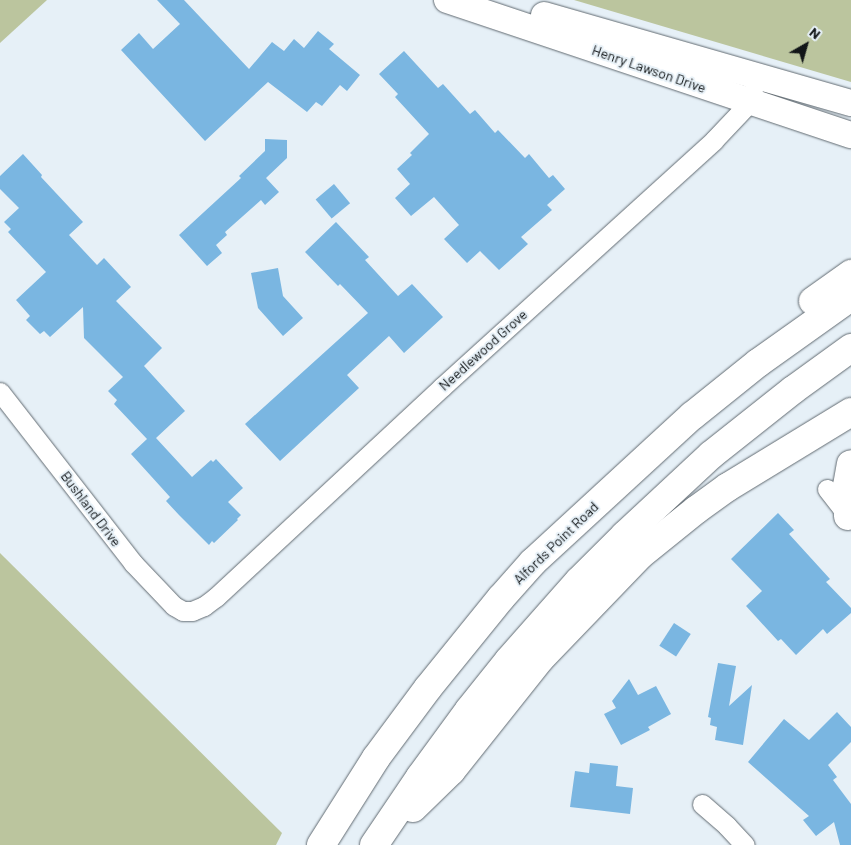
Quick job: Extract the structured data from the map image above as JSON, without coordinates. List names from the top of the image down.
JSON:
{
  "streets": {
    "highway": ["Alfords Point Road"],
    "main road": ["Henry Lawson Drive"],
    "street": ["Needlewood Grove", "Bushland Drive"]
  },
  "crossings": [
    ["Henry Lawson Drive", "Needlewood Grove"],
    ["Needlewood Grove", "Bushland Drive"]
  ],
  "north": "top right"
}
